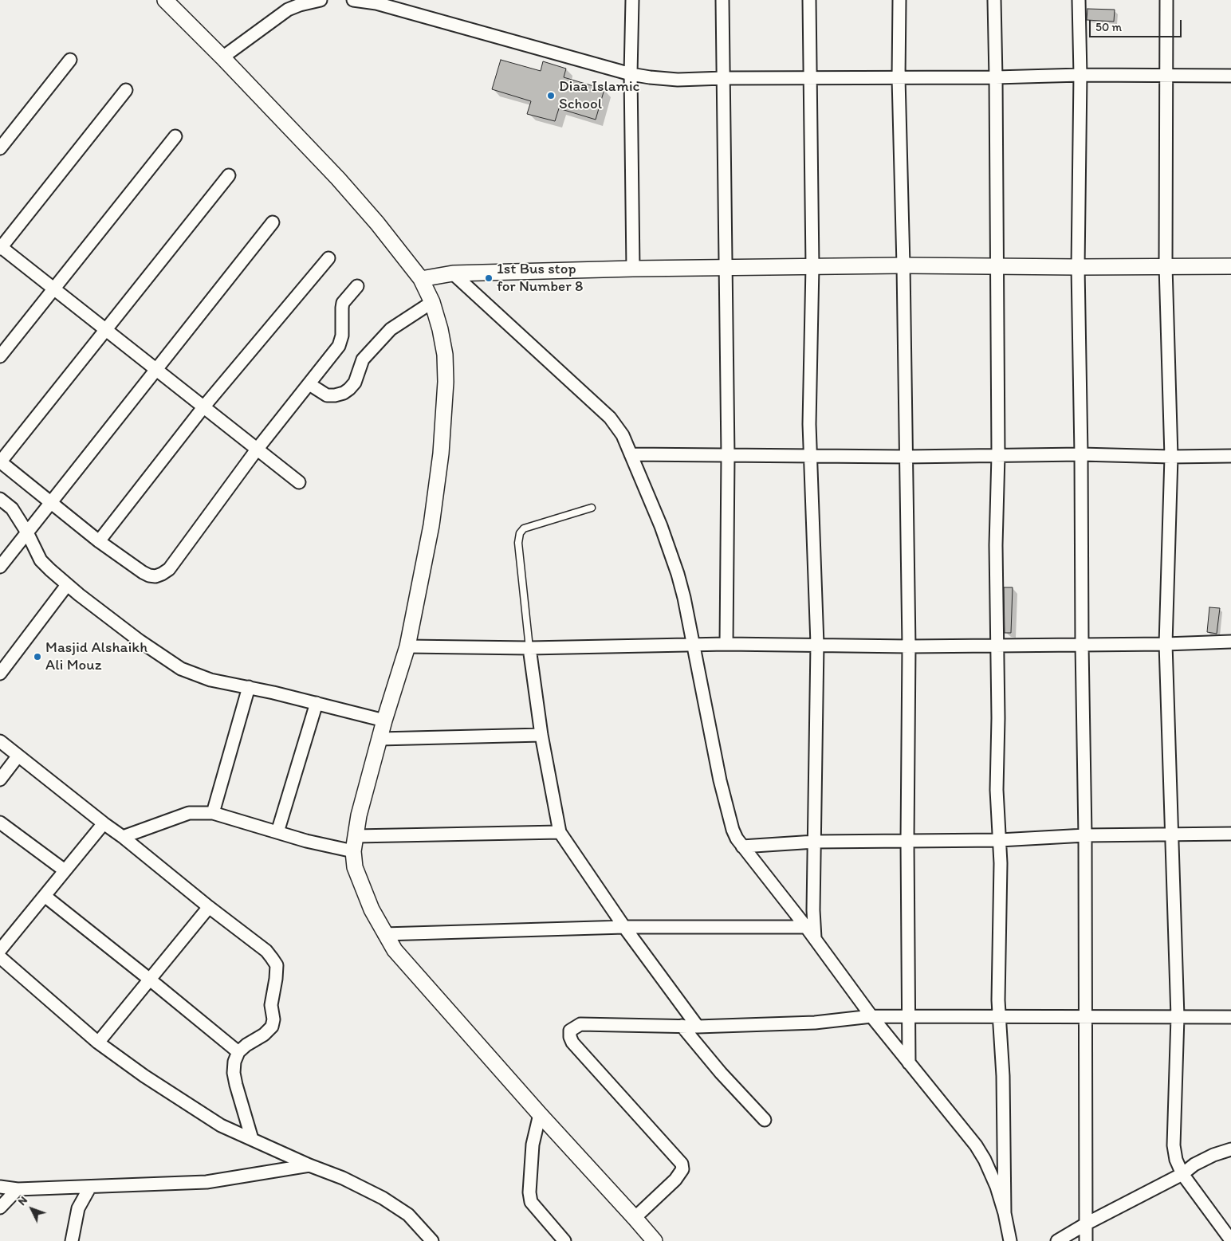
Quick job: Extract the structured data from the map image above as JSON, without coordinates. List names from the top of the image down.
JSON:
{
  "places": ["Diaa Islamic School", "1st Bus stop for Number 8", "Masjid Alshaikh Ali Mouz"],
  "scale_bar": "50 m",
  "north": "top left"
}
